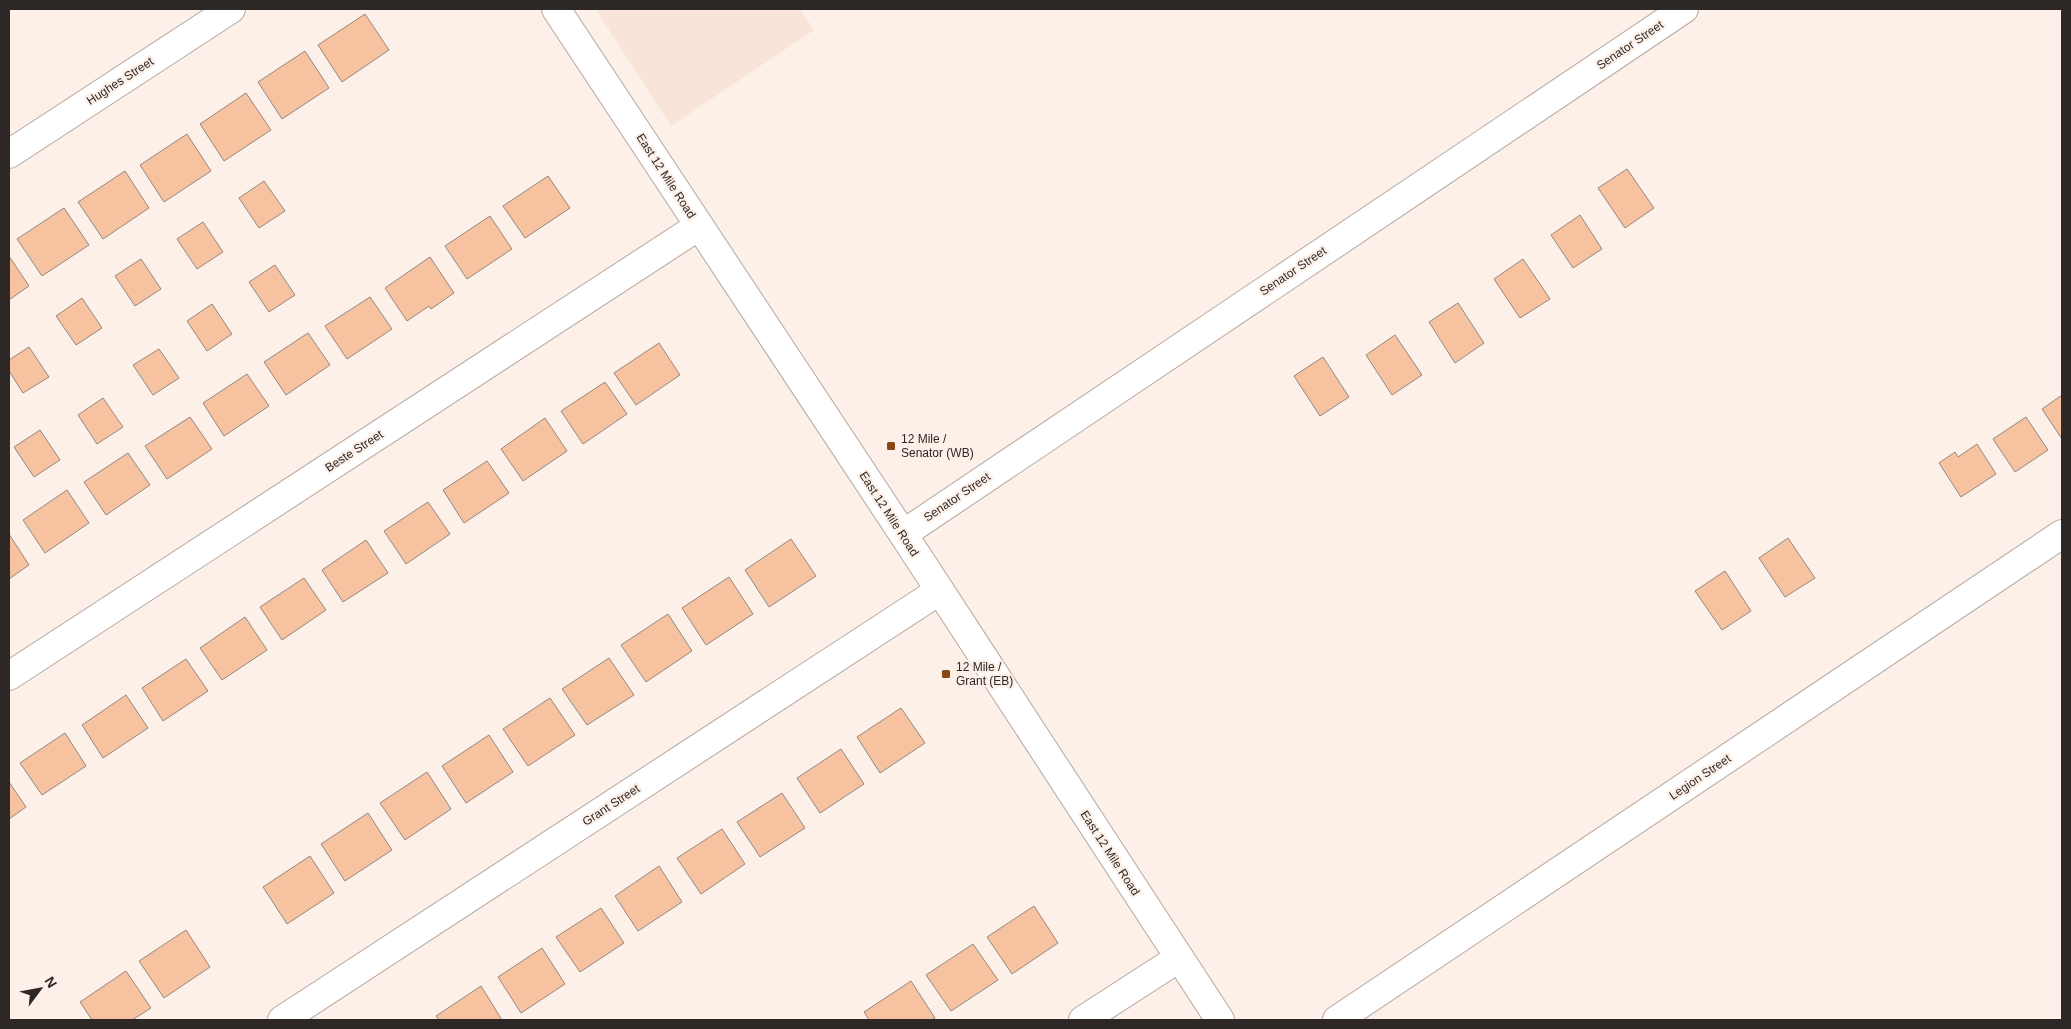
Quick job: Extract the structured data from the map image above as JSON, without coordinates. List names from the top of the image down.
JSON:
{
  "streets": {
    "street": [
      "Senator Street",
      "Hughes Street",
      "East 12 Mile Road",
      "Beste Street",
      "Legion Street",
      "Grant Street"
    ]
  },
  "crossings": [
    ["Senator Street", "East 12 Mile Road"],
    ["East 12 Mile Road", "Beste Street"],
    ["East 12 Mile Road", "Grant Street"]
  ],
  "places": {
    "transit": ["12 Mile / Senator (WB)", "12 Mile / Grant (EB)"]
  },
  "north": "top right"
}
